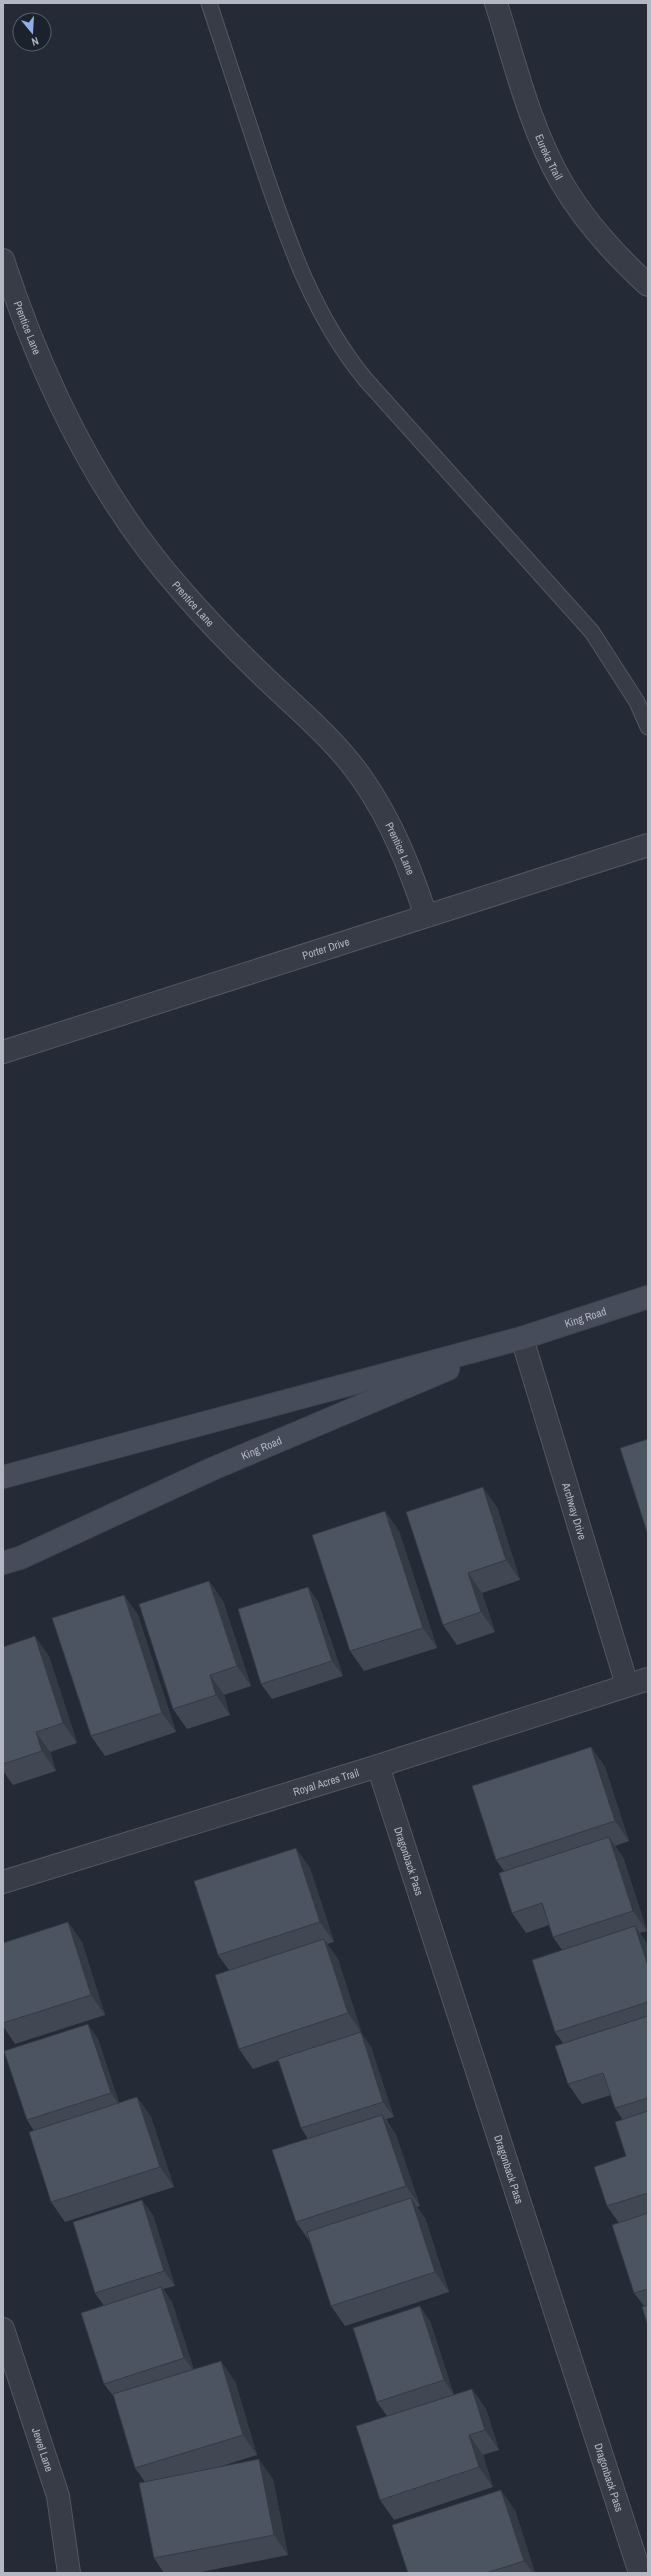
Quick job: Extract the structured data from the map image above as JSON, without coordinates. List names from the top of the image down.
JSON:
{
  "streets": {
    "street": [
      "Eureka Trail",
      "Prentice Lane",
      "Porter Drive",
      "King Road",
      "Archway Drive",
      "Royal Acres Trail",
      "Dragonback Pass",
      "Jewel Lane"
    ]
  },
  "crossings": [
    ["Prentice Lane", "Porter Drive"],
    ["King Road", "Archway Drive"],
    ["Archway Drive", "Royal Acres Trail"],
    ["Royal Acres Trail", "Dragonback Pass"]
  ],
  "north": "bottom"
}
